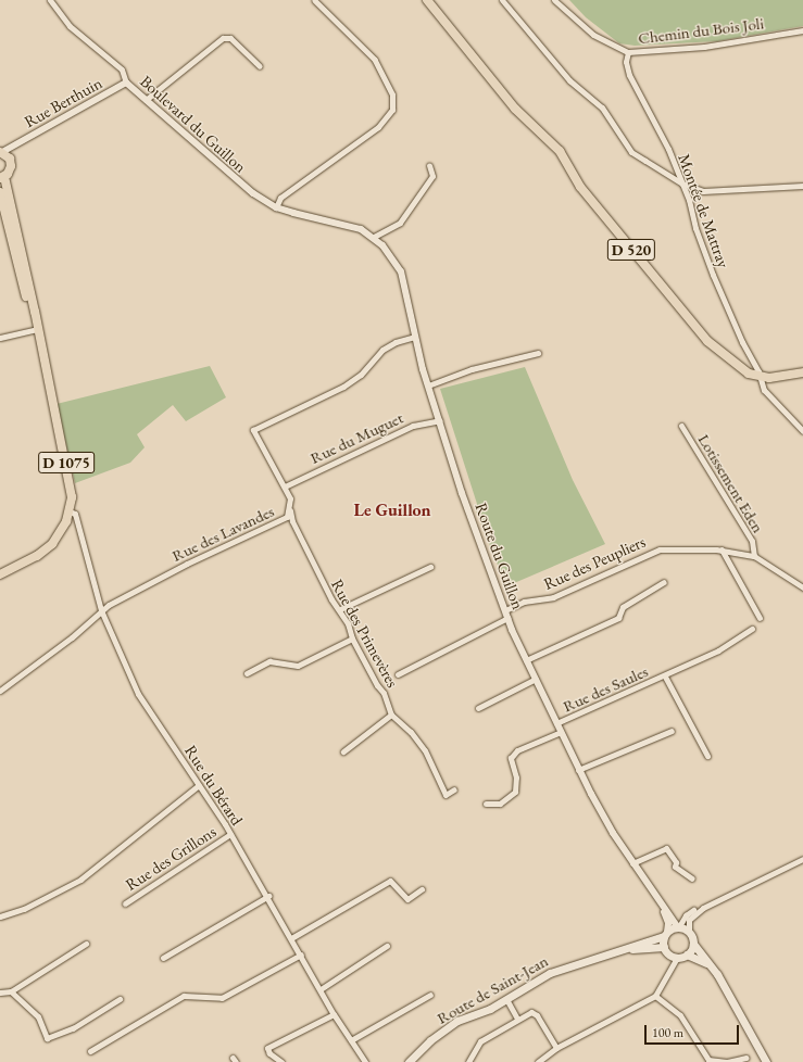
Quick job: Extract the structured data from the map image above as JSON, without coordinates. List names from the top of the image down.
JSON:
{
  "streets": {
    "main road": ["D 520", "D 1075", "Route de Saint-Jean"],
    "street": [
      "Chemin du Bois Joli",
      "Rue Berthuin",
      "Boulevard du Guillon",
      "Montée de Mattray",
      "Rue du Muguet",
      "Lotissement Eden",
      "Rue des Lavandes",
      "Route du Guillon",
      "Rue des Peupliers",
      "Rue des Primevères",
      "Rue des Saules",
      "Rue du Bérard",
      "Rue des Grillons"
    ]
  },
  "crossings": [
    ["Chemin du Bois Joli", "Montée de Mattray"],
    ["Rue Berthuin", "Boulevard du Guillon"],
    ["Boulevard du Guillon", "Route du Guillon"],
    ["Montée de Mattray", "D 520"],
    ["Rue du Muguet", "Rue des Lavandes"],
    ["Rue du Muguet", "Route du Guillon"],
    ["D 1075", "Rue du Bérard"],
    ["Lotissement Eden", "Rue des Peupliers"],
    ["Rue des Lavandes", "Route du Guillon"],
    ["Rue des Lavandes", "Rue des Primevères"],
    ["Rue des Lavandes", "Rue du Bérard"],
    ["Route du Guillon", "Rue des Peupliers"],
    ["Route du Guillon", "Rue des Saules"],
    ["Route du Guillon", "Route de Saint-Jean"],
    ["Rue du Bérard", "Rue des Grillons"]
  ],
  "districts": ["Le Guillon"],
  "scale_bar": "100 m"
}
